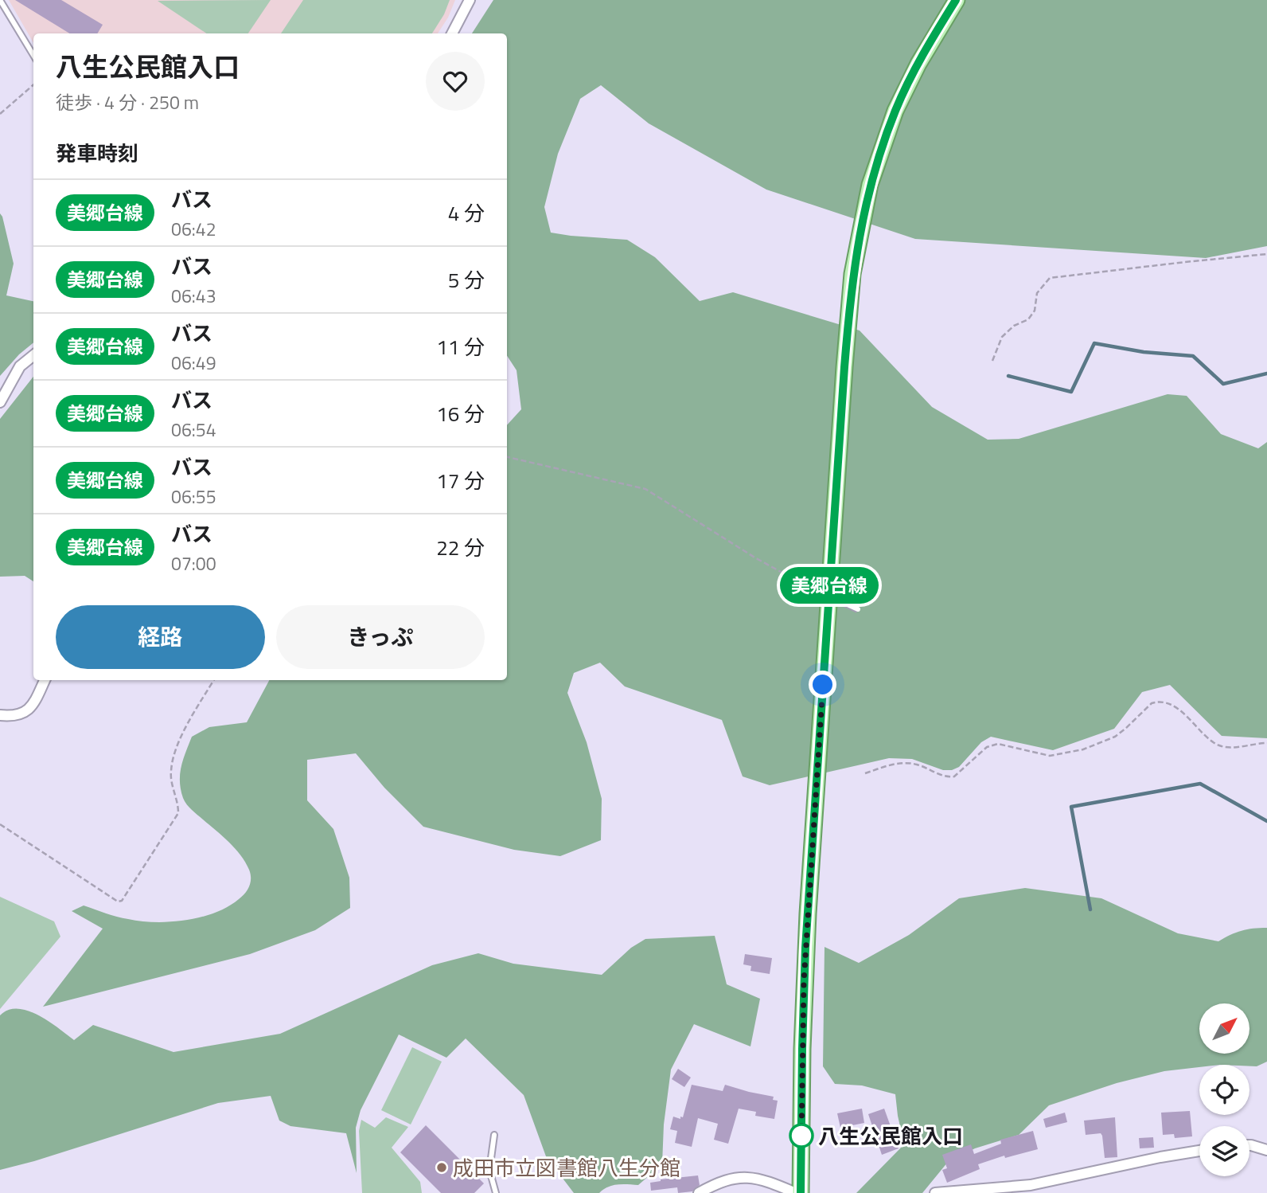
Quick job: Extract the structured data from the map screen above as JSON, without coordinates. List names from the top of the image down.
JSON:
{
  "places": ["八生公民館入口", "成田市立図書館八生分館"],
  "lines": ["bus line 美郷台線"],
  "north": "top right",
  "page": {
    "on_map": "美郷台線",
    "heading": [
      ["八生公民館入口", "徒歩 · 4 分 · 250 m"],
      "発車時刻"
    ],
    "list": [
      {
        "mark": "美郷台線",
        "name": "バス",
        "note": "06:42",
        "value": "4 分"
      },
      {
        "mark": "美郷台線",
        "name": "バス",
        "note": "06:43",
        "value": "5 分"
      },
      {
        "mark": "美郷台線",
        "name": "バス",
        "note": "06:49",
        "value": "11 分"
      },
      {
        "mark": "美郷台線",
        "name": "バス",
        "note": "06:54",
        "value": "16 分"
      },
      {
        "mark": "美郷台線",
        "name": "バス",
        "note": "06:55",
        "value": "17 分"
      },
      {
        "mark": "美郷台線",
        "name": "バス",
        "note": "07:00",
        "value": "22 分"
      }
    ],
    "buttons": ["経路", "きっぷ"]
  }
}
